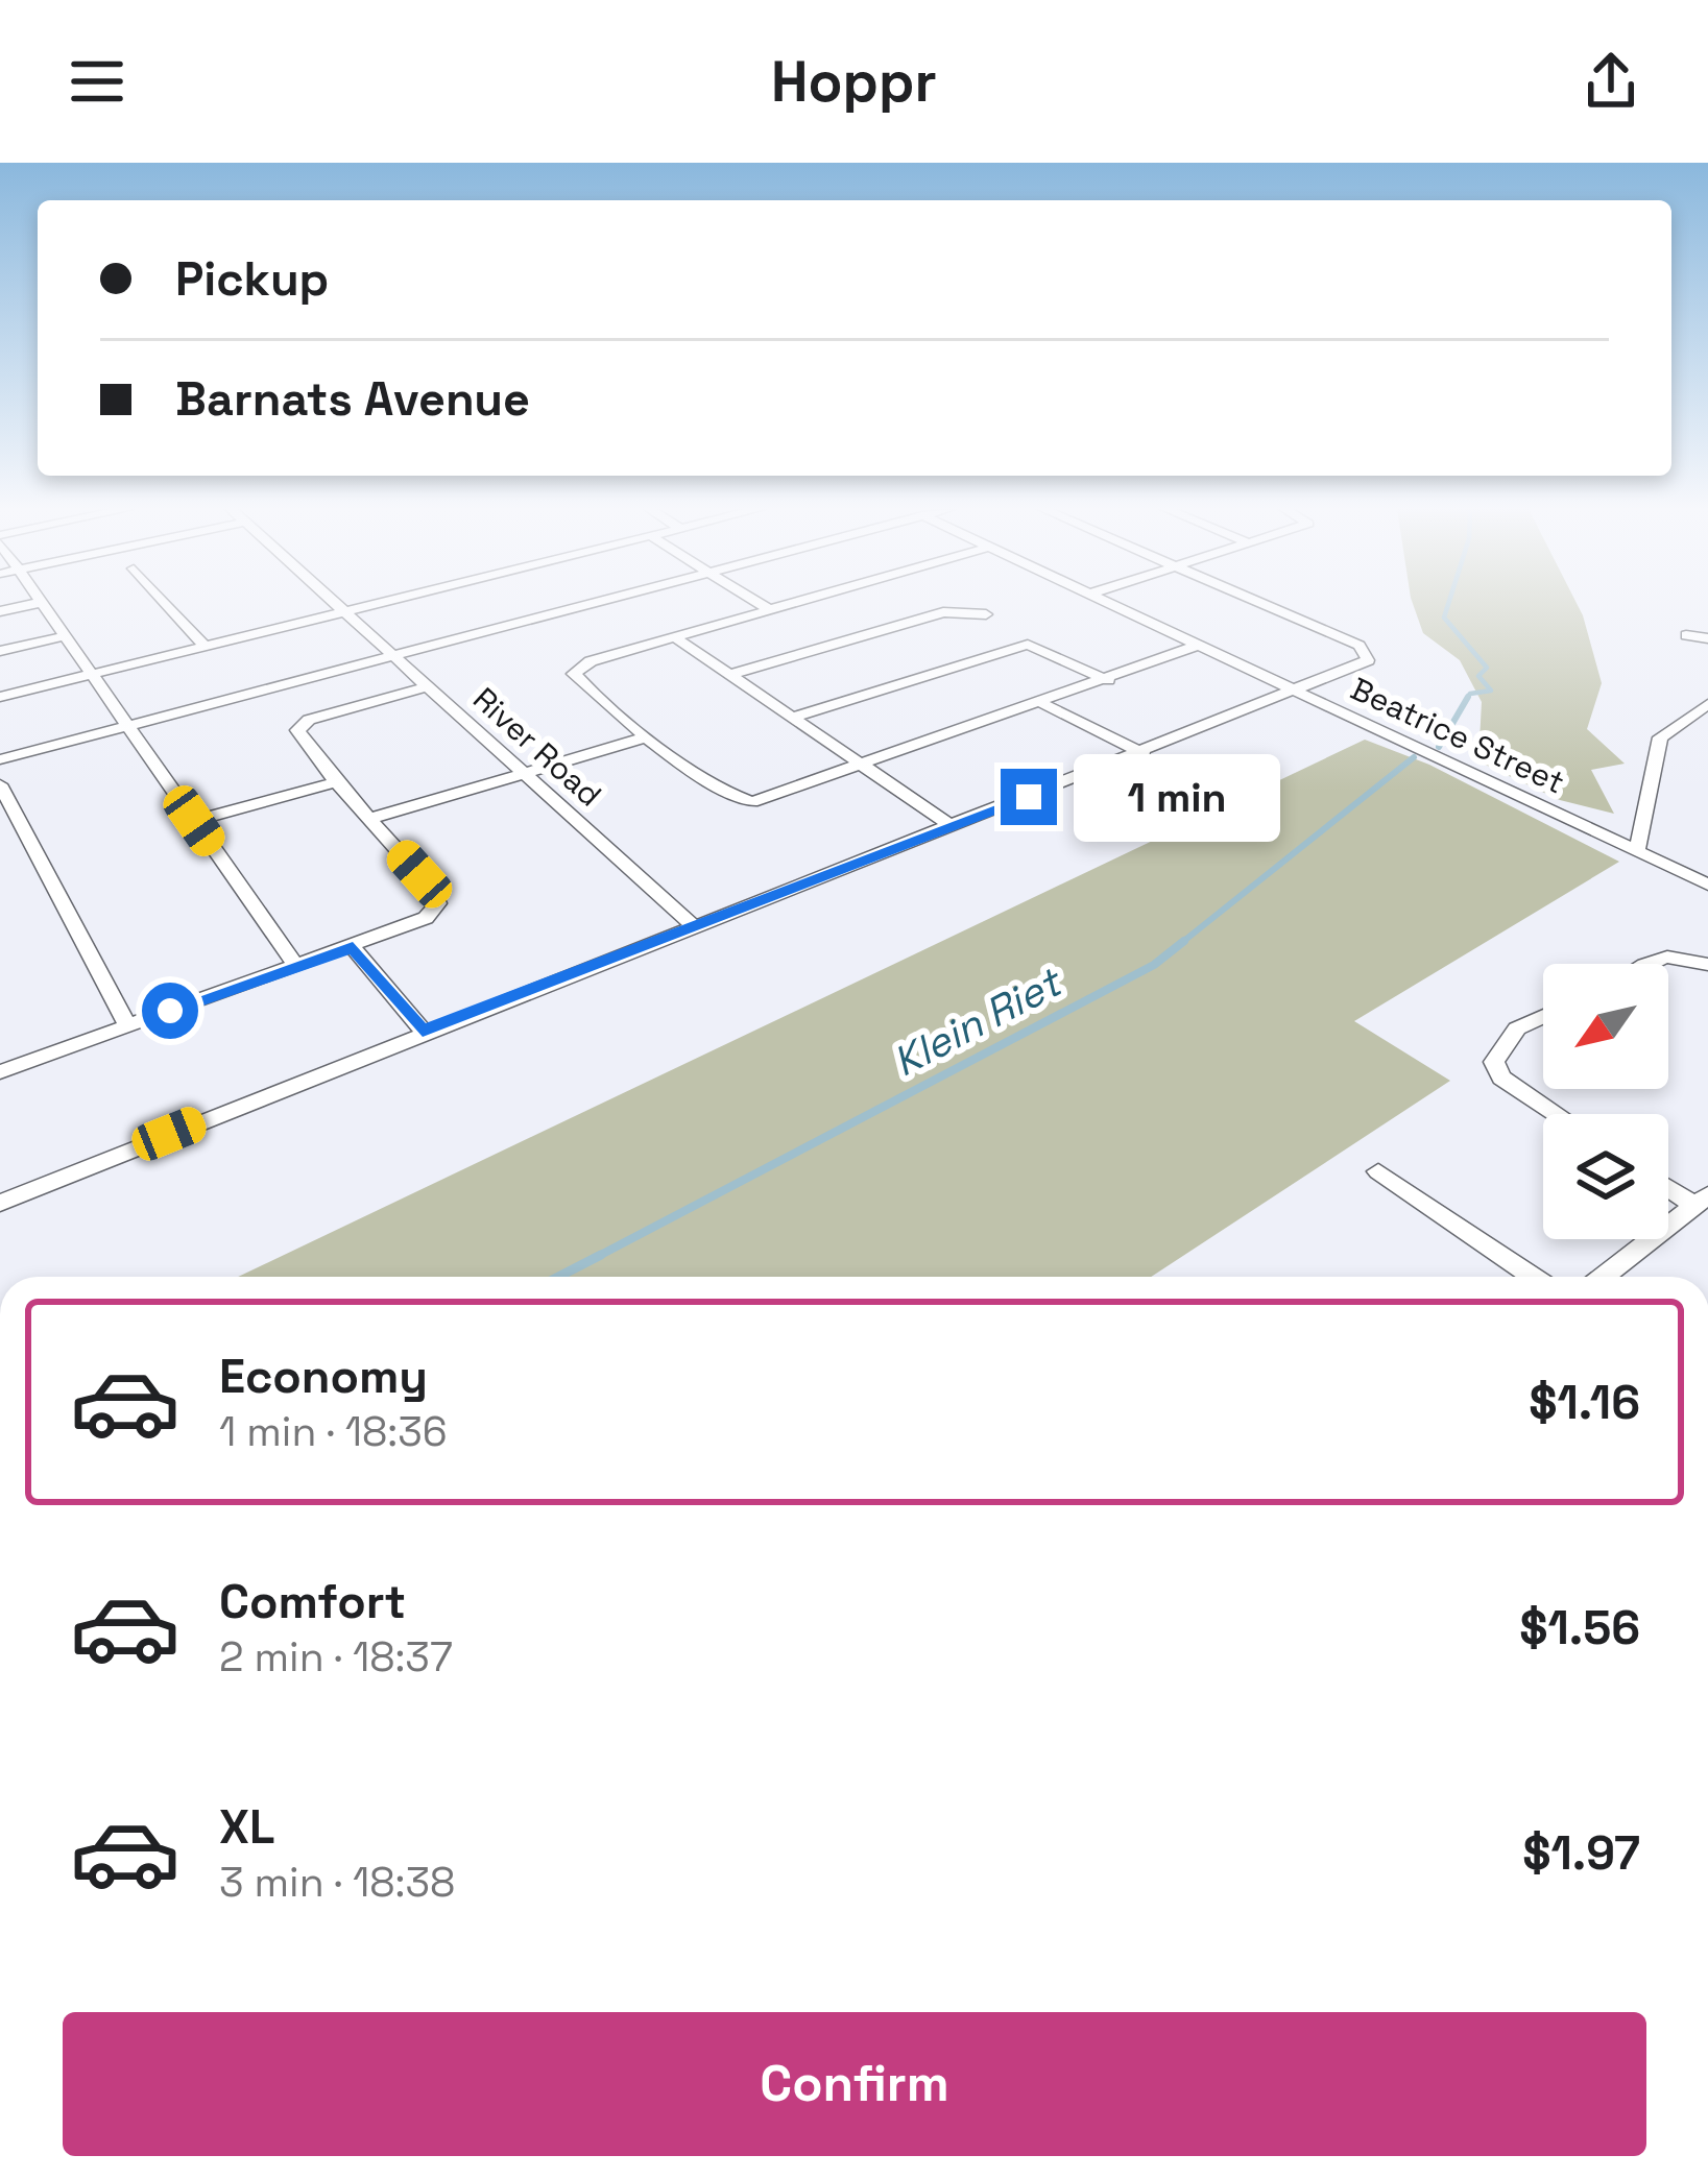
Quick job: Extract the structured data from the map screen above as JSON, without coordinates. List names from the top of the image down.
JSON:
{
  "streets": {
    "street": ["Beatrice Street", "River Road"]
  },
  "water": ["Klein Riet"],
  "north": "bottom left",
  "page": {
    "header": "Hoppr",
    "banner": ["Pickup", "Barnats Avenue"],
    "bubble": "1 min",
    "list": [
      {
        "name": "Economy",
        "note": "1 min · 18:36",
        "value": "$1.16"
      },
      {
        "name": "Comfort",
        "note": "2 min · 18:37",
        "value": "$1.56"
      },
      {
        "name": "XL",
        "note": "3 min · 18:38",
        "value": "$1.97"
      }
    ],
    "buttons": "Confirm"
  }
}
